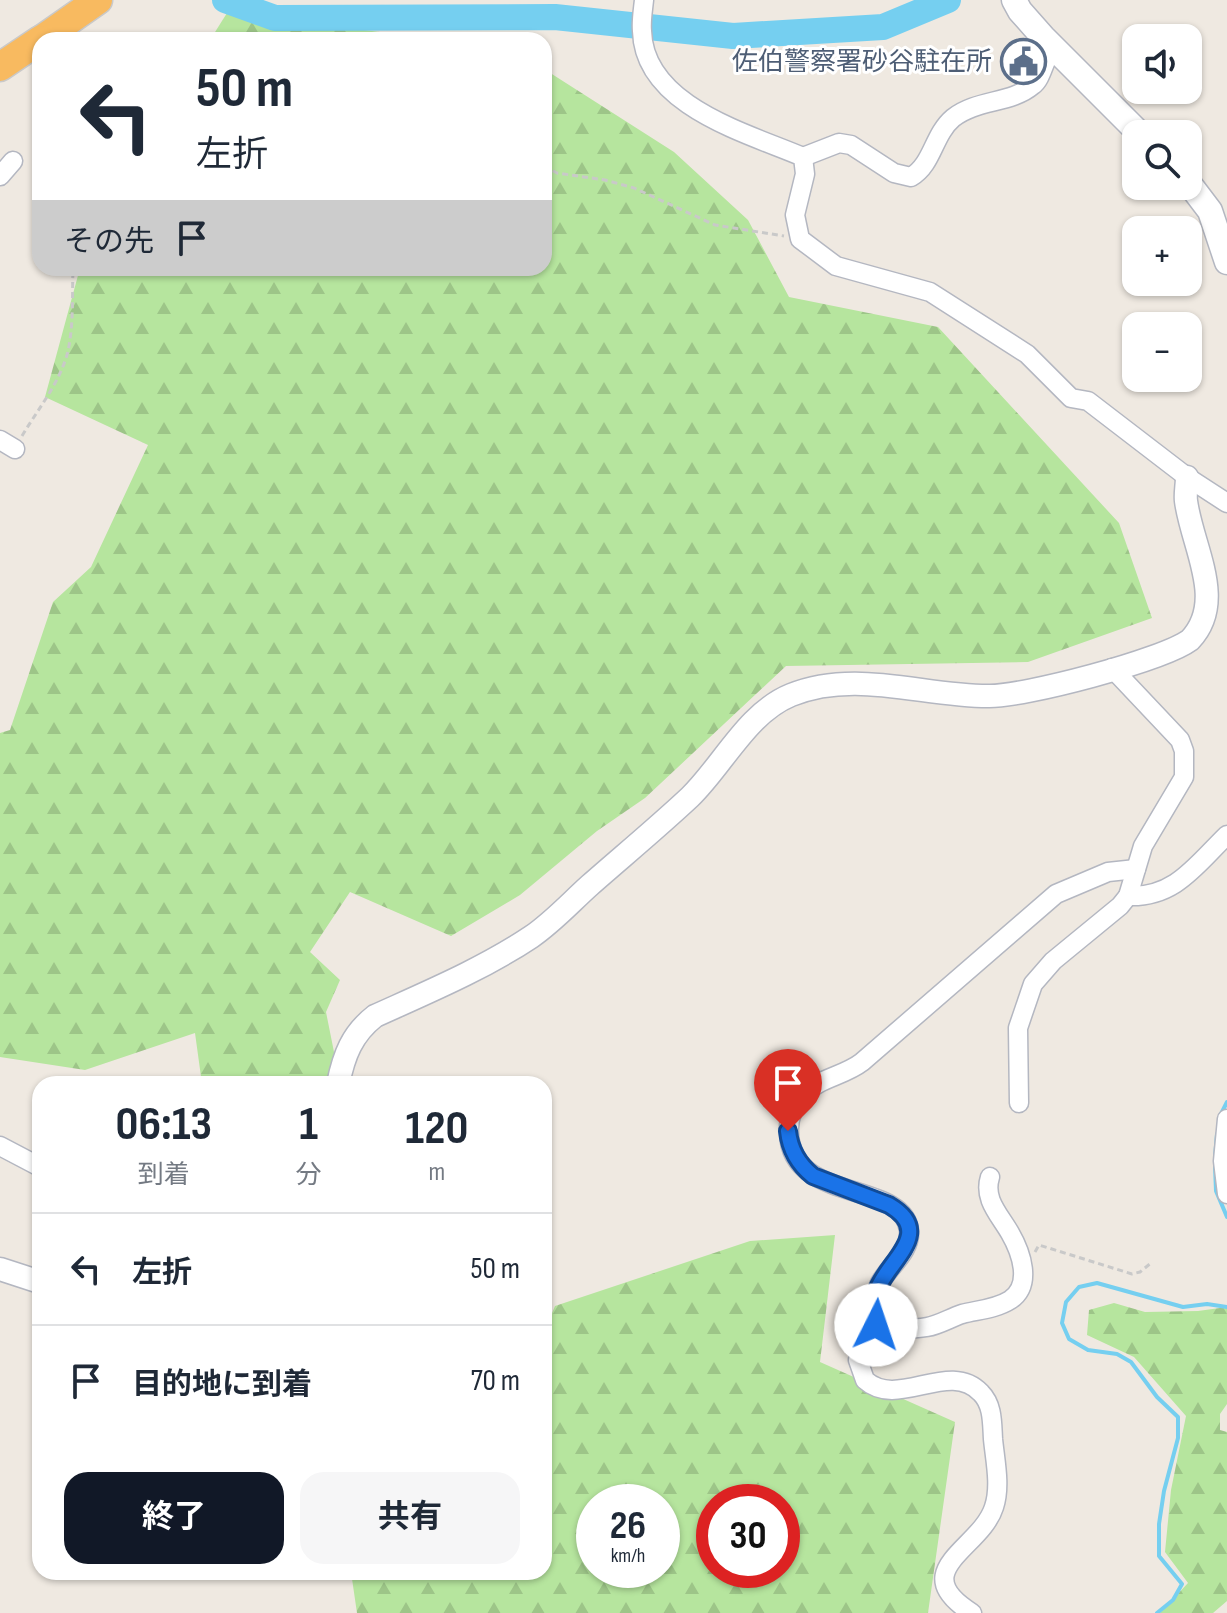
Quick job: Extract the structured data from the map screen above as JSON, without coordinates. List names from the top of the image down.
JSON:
{
  "places": {
    "public building": ["佐伯警察署砂谷駐在所"]
  },
  "page": {
    "map_buttons": ["+", "−"],
    "turn": ["50 m", "左折"],
    "then": "その先",
    "eta": [
      "06:13",
      "到着",
      "1",
      "分",
      "120",
      "m"
    ],
    "list": [
      {
        "name": "左折",
        "value": "50 m"
      },
      {
        "name": "目的地に到着",
        "value": "70 m"
      }
    ],
    "buttons": ["終了", "共有"],
    "speed": "26 km/h",
    "limit": "30"
  }
}
